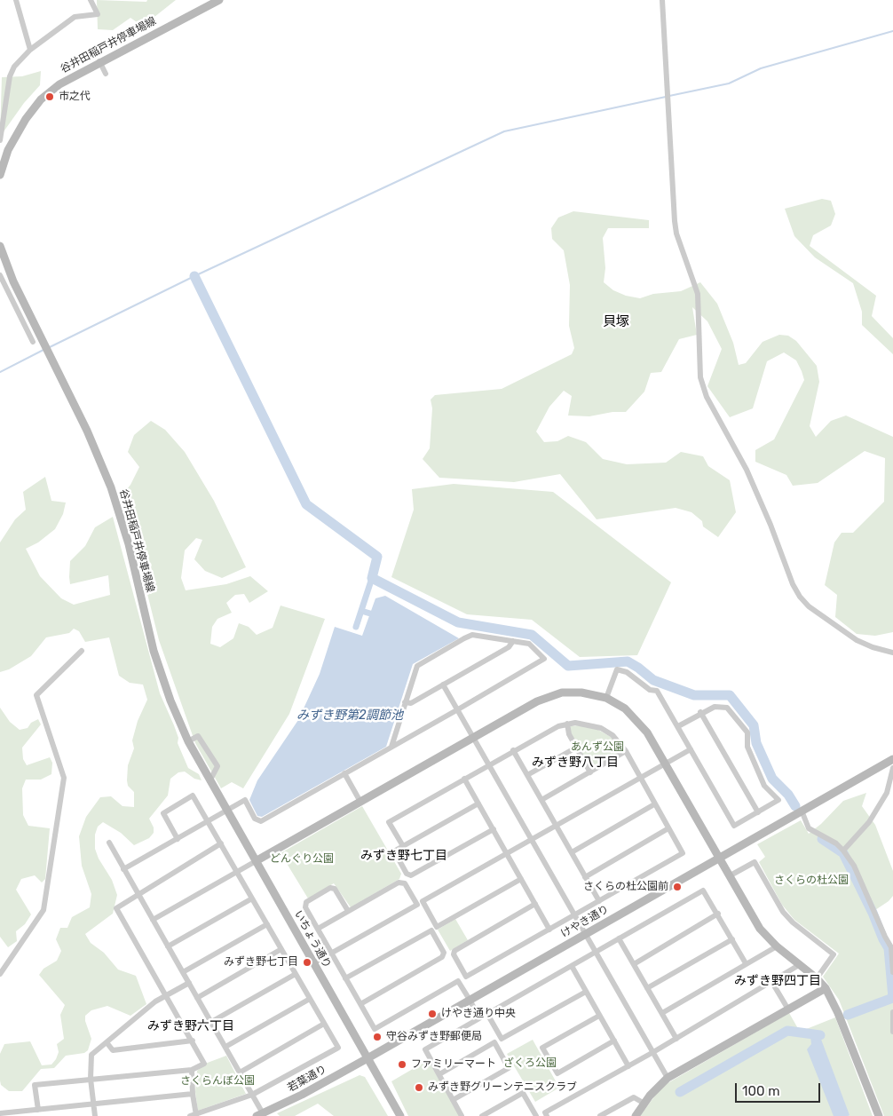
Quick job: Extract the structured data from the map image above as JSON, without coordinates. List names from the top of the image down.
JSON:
{
  "streets": {
    "main road": [
      "谷井田稲戸井停車場線",
      "けやき通り",
      "いちょう通り",
      "若葉通り"
    ]
  },
  "crossings": [
    ["谷井田稲戸井停車場線", "いちょう通り"],
    ["けやき通り", "いちょう通り"],
    ["けやき通り", "若葉通り"],
    ["いちょう通り", "若葉通り"]
  ],
  "districts": [
    "貝塚",
    "みずき野八丁目",
    "みずき野七丁目",
    "みずき野四丁目",
    "みずき野六丁目"
  ],
  "water": ["みずき野第2調節池"],
  "parks": [
    "あんず公園",
    "どんぐり公園",
    "さくらの杜公園",
    "ざくろ公園",
    "さくらんぼ公園"
  ],
  "places": [
    "市之代",
    "さくらの杜公園前",
    "みずき野七丁目",
    "けやき通り中央",
    "守谷みずき野郵便局",
    "ファミリーマート",
    "みずき野グリーンテニスクラブ"
  ],
  "scale_bar": "100 m"
}
